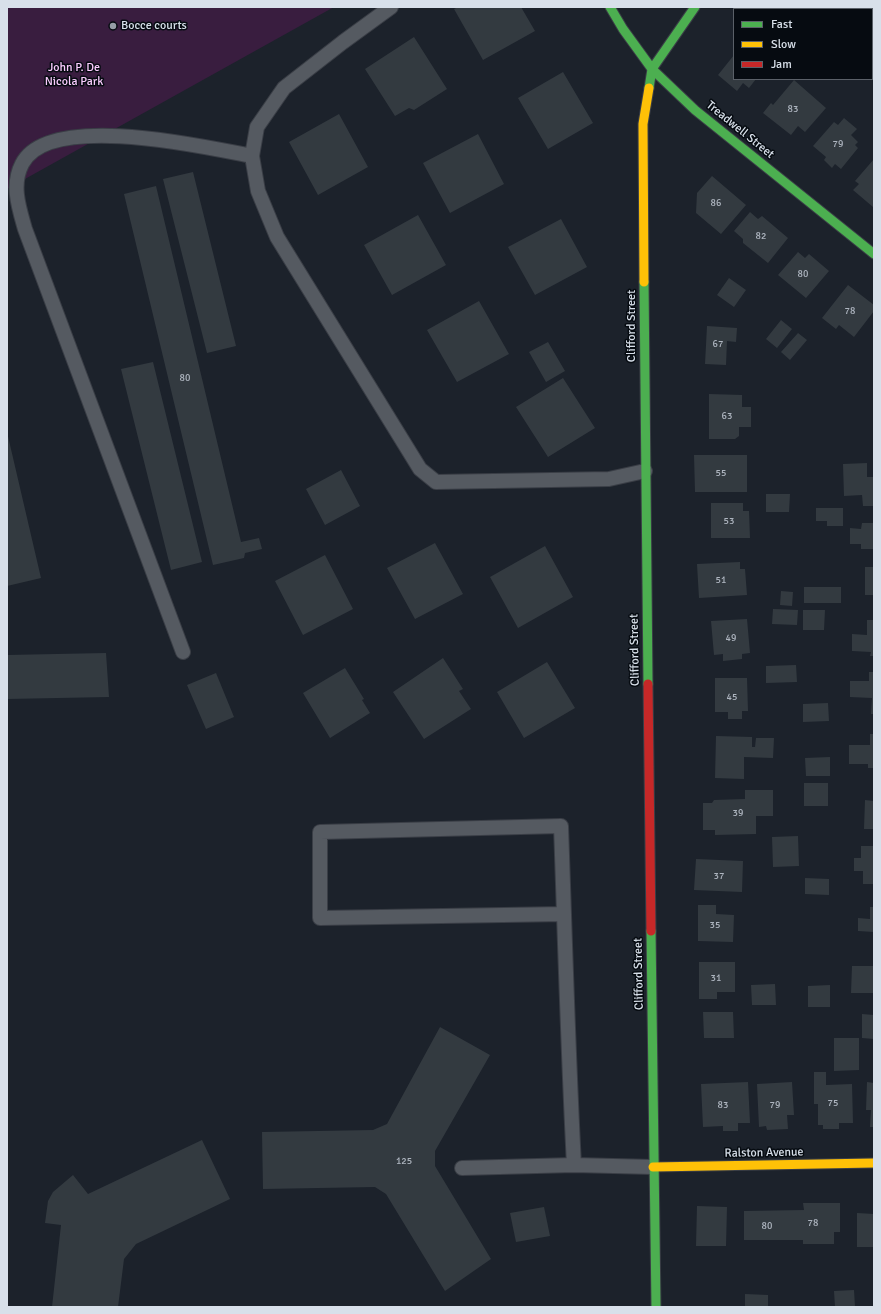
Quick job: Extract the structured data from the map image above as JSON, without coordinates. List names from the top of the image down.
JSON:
{
  "streets": {
    "street": ["Treadwell Street", "Clifford Street", "Ralston Avenue"]
  },
  "crossings": [
    ["Treadwell Street", "Clifford Street"],
    ["Clifford Street", "Ralston Avenue"]
  ],
  "parks": ["John P. De Nicola Park"],
  "places": ["Bocce courts"],
  "house_numbers": [
    "83",
    "79",
    "86",
    "82",
    "80",
    "78",
    "67",
    "80",
    "63",
    "55",
    "53",
    "51",
    "49",
    "45",
    "39",
    "37",
    "35",
    "31",
    "75",
    "83",
    "79",
    "125",
    "78",
    "80"
  ],
  "legend": ["Fast", "Slow", "Jam"]
}
